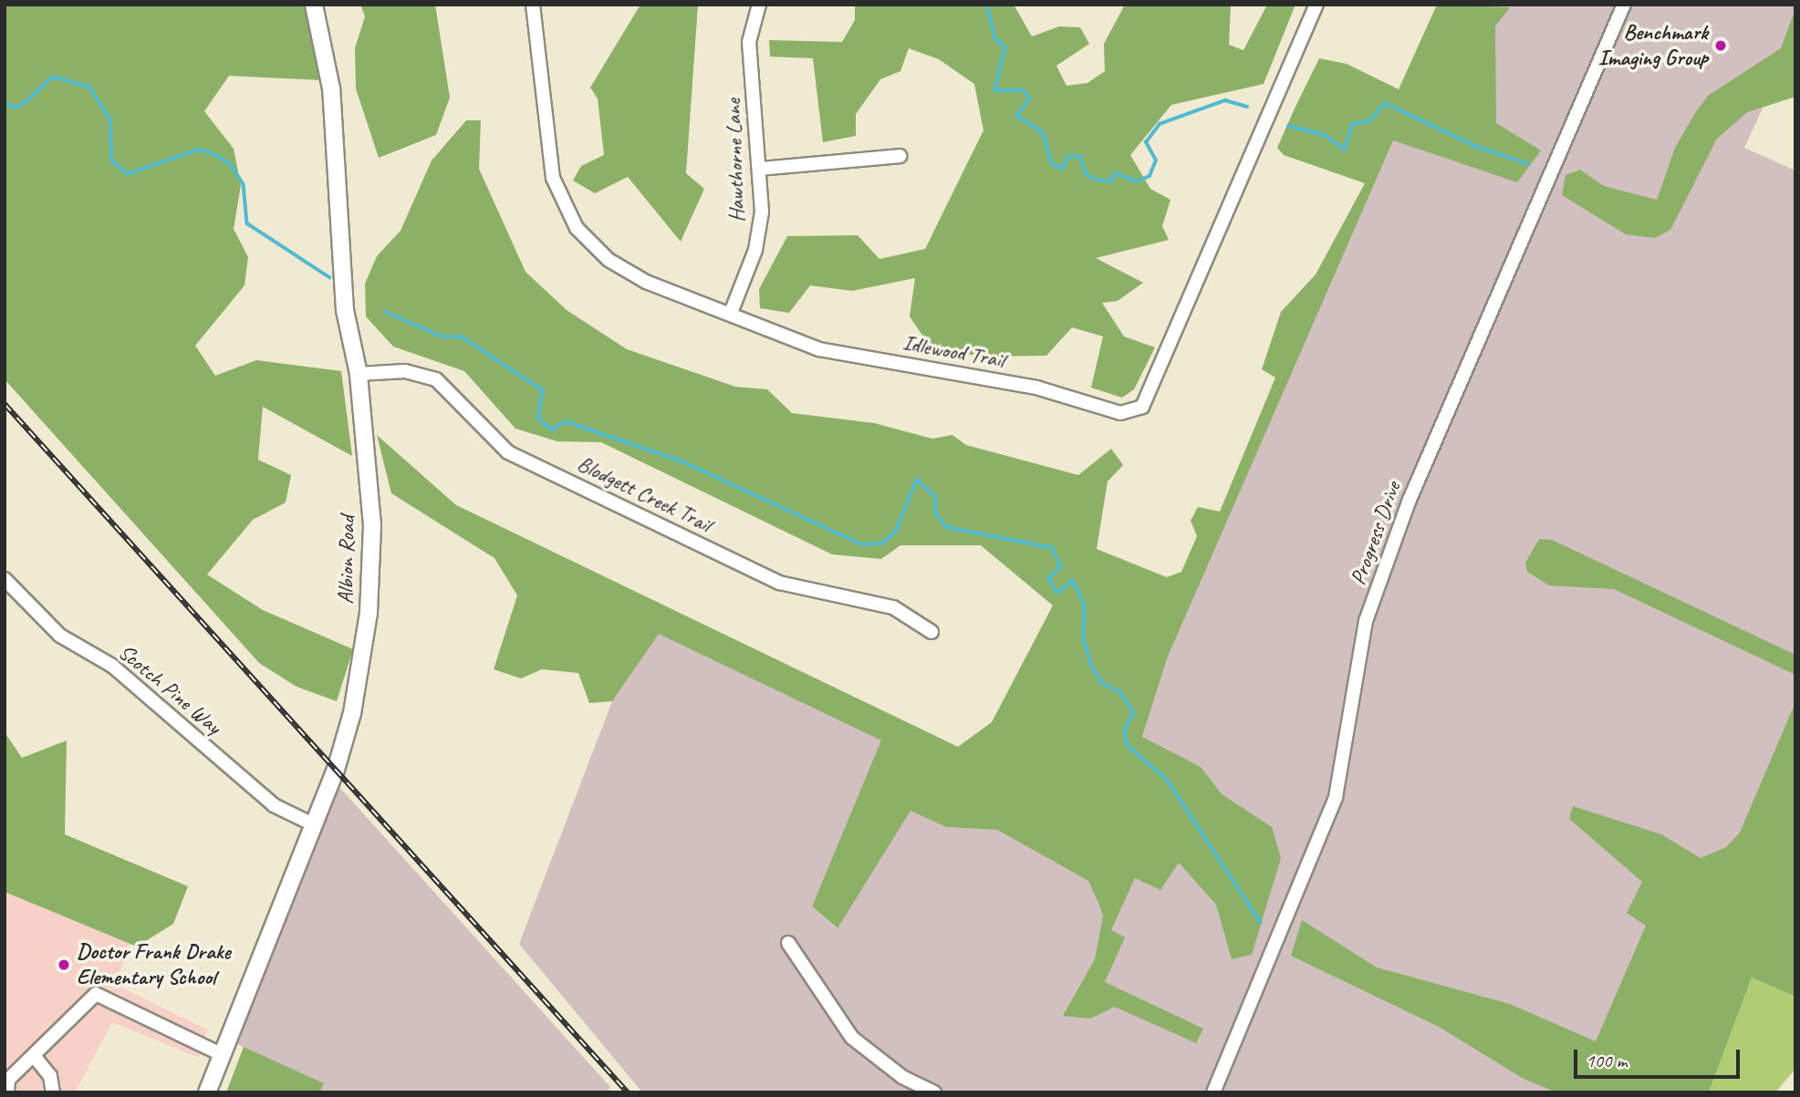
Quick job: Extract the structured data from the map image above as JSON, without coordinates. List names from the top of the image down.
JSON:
{
  "streets": {
    "street": [
      "Hawthorne Lane",
      "Idlewood Trail",
      "Blodgett Creek Trail",
      "Progress Drive",
      "Albion Road",
      "Scotch Pine Way"
    ]
  },
  "crossings": [
    ["Hawthorne Lane", "Idlewood Trail"],
    ["Blodgett Creek Trail", "Albion Road"],
    ["Albion Road", "Scotch Pine Way"]
  ],
  "places": ["Benchmark Imaging Group", "Doctor Frank Drake Elementary School"],
  "scale_bar": "100 m"
}
